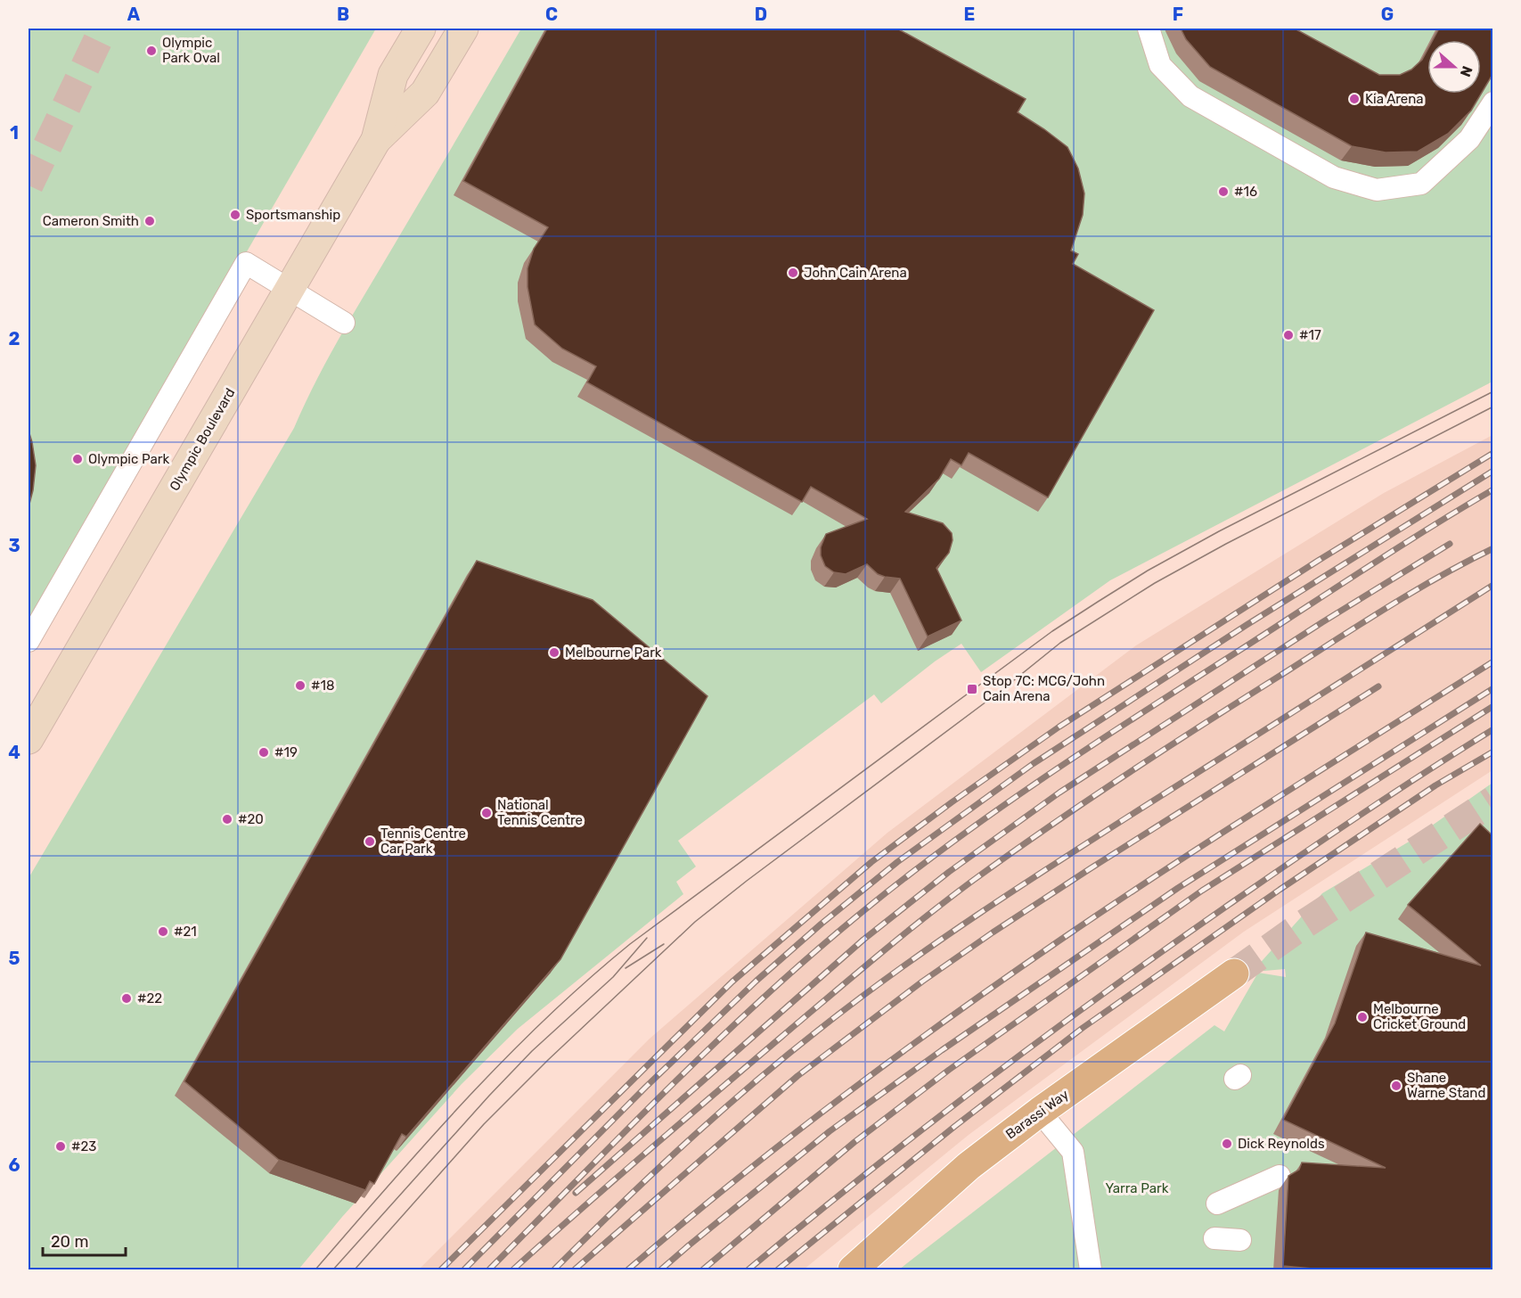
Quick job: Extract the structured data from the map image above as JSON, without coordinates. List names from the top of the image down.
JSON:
{
  "streets": {
    "main road": ["Olympic Boulevard", "Barassi Way"]
  },
  "parks": ["Yarra Park"],
  "places": {
    "other": [
      "Olympic Park Oval",
      "Kia Arena",
      "#16",
      "Sportsmanship",
      "Cameron Smith",
      "John Cain Arena",
      "#17",
      "Olympic Park",
      "Melbourne Park",
      "#18",
      "#19",
      "National Tennis Centre",
      "#20",
      "Tennis Centre Car Park",
      "#21",
      "#22",
      "Melbourne Cricket Ground",
      "Shane Warne Stand",
      "Dick Reynolds",
      "#23"
    ],
    "transit": ["Stop 7C: MCG/John Cain Arena"]
  },
  "scale_bar": "20 m",
  "north": "right",
  "grid": {
    "columns": [
      "A",
      "B",
      "C",
      "D",
      "E",
      "F",
      "G"
    ],
    "rows": [
      "1",
      "2",
      "3",
      "4",
      "5",
      "6"
    ]
  }
}
